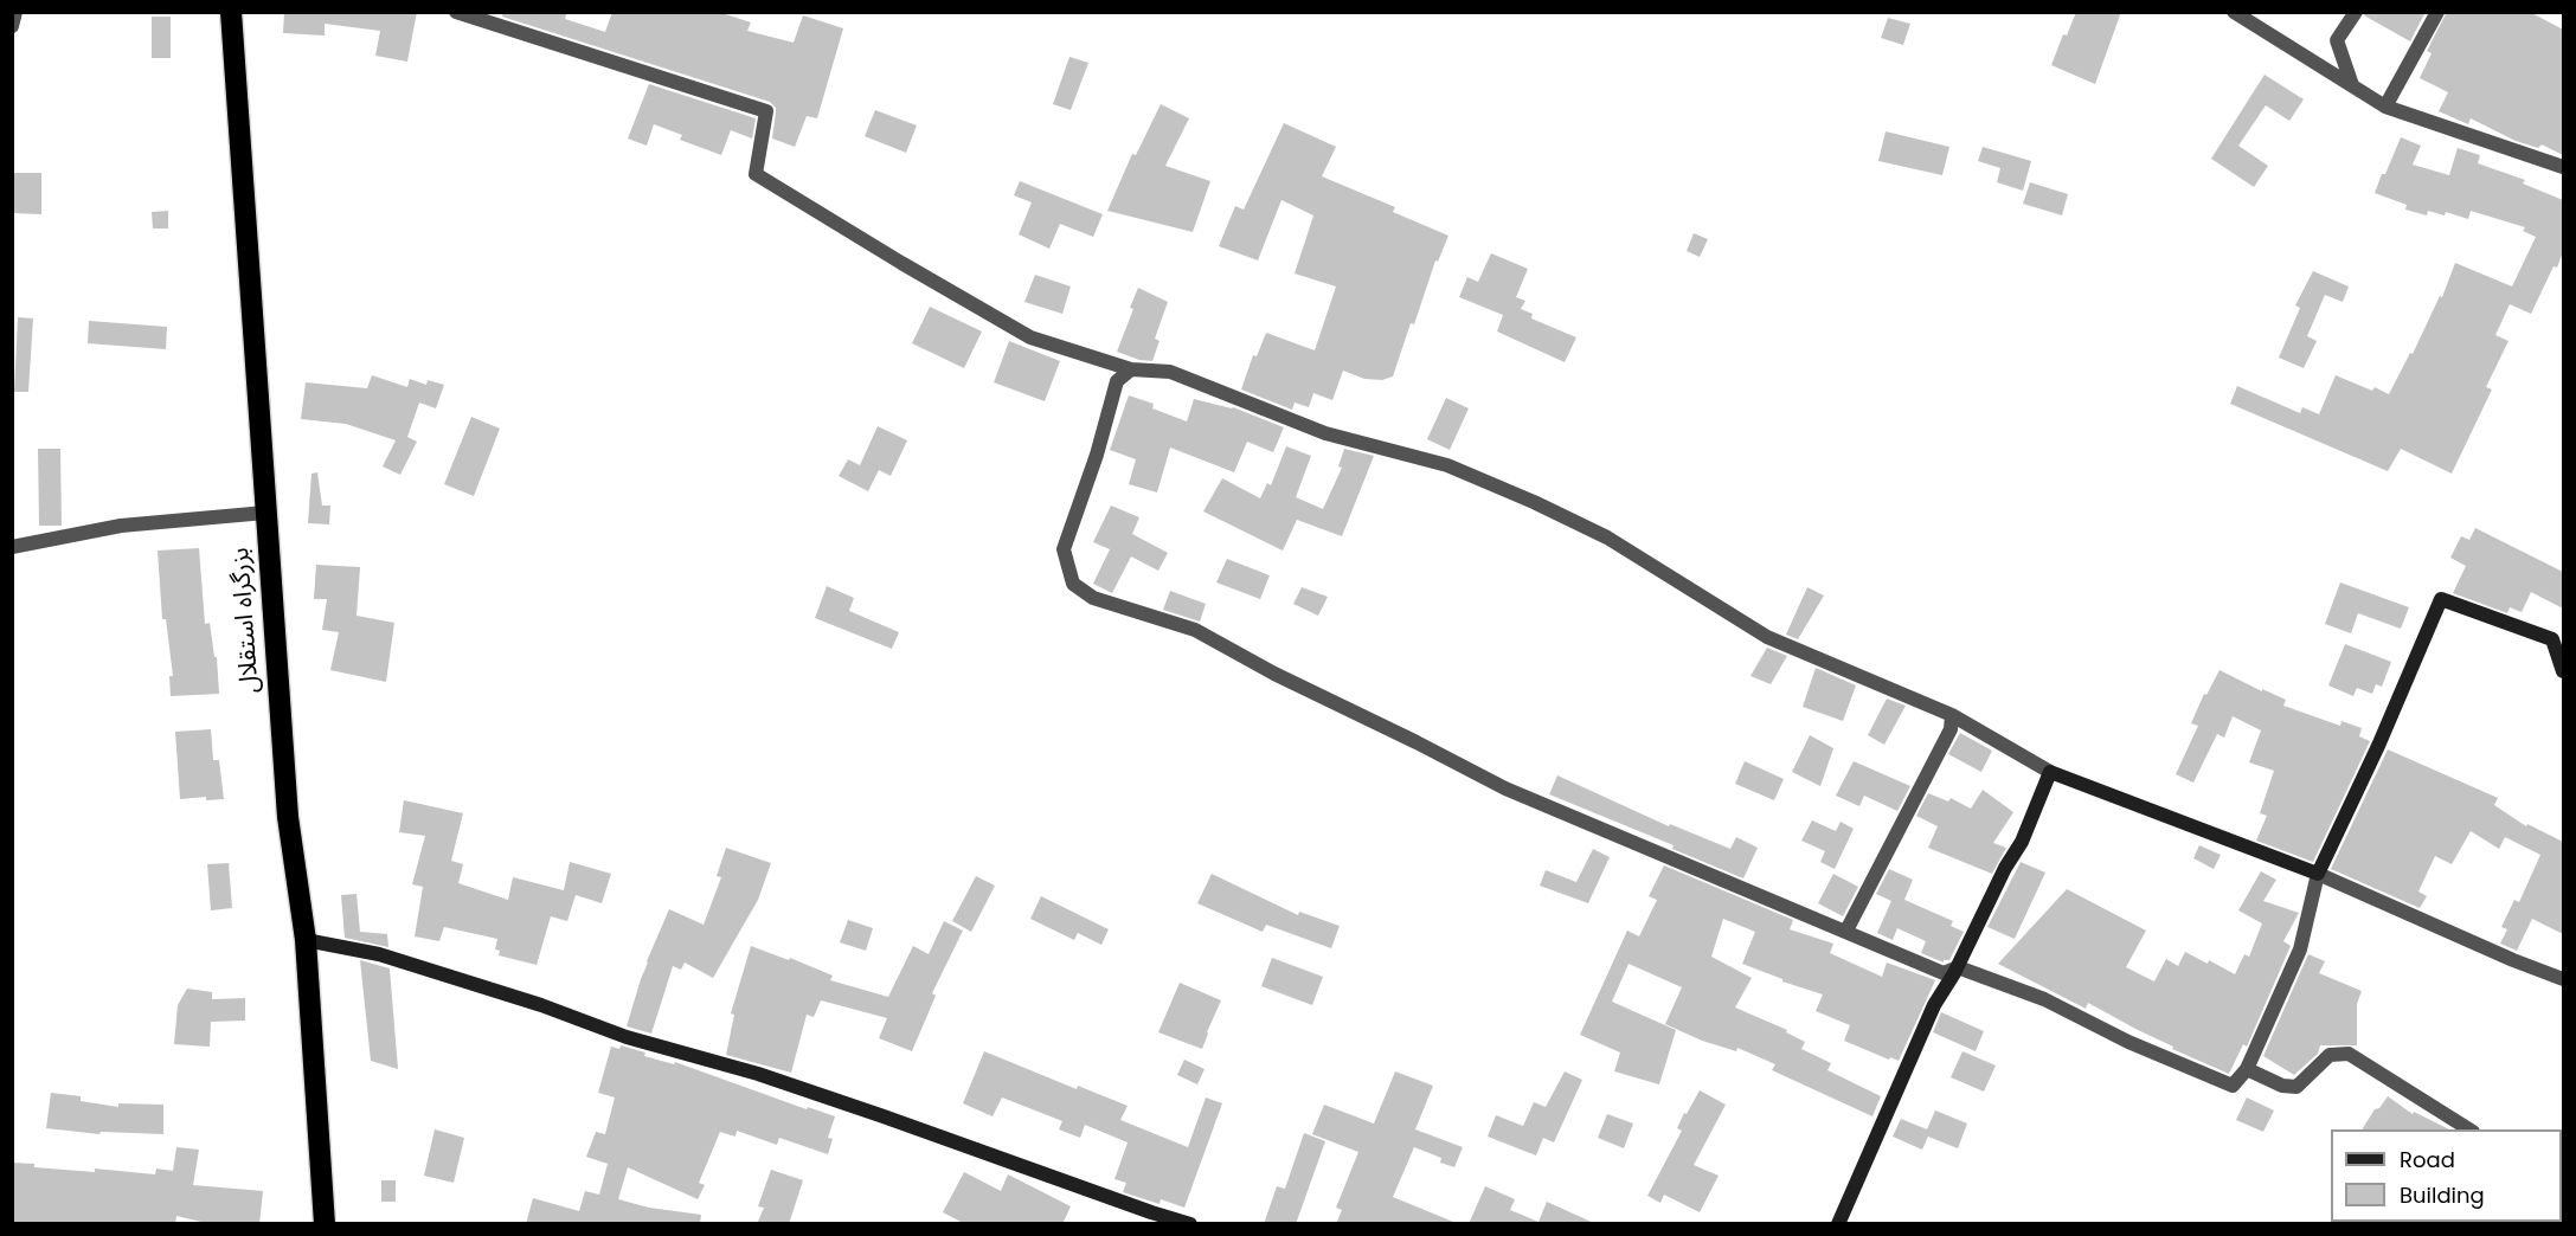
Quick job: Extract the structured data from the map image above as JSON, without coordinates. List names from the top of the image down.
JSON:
{
  "streets": {
    "highway": ["بزرگراه استقلال"]
  },
  "legend": ["Road", "Building"]
}
